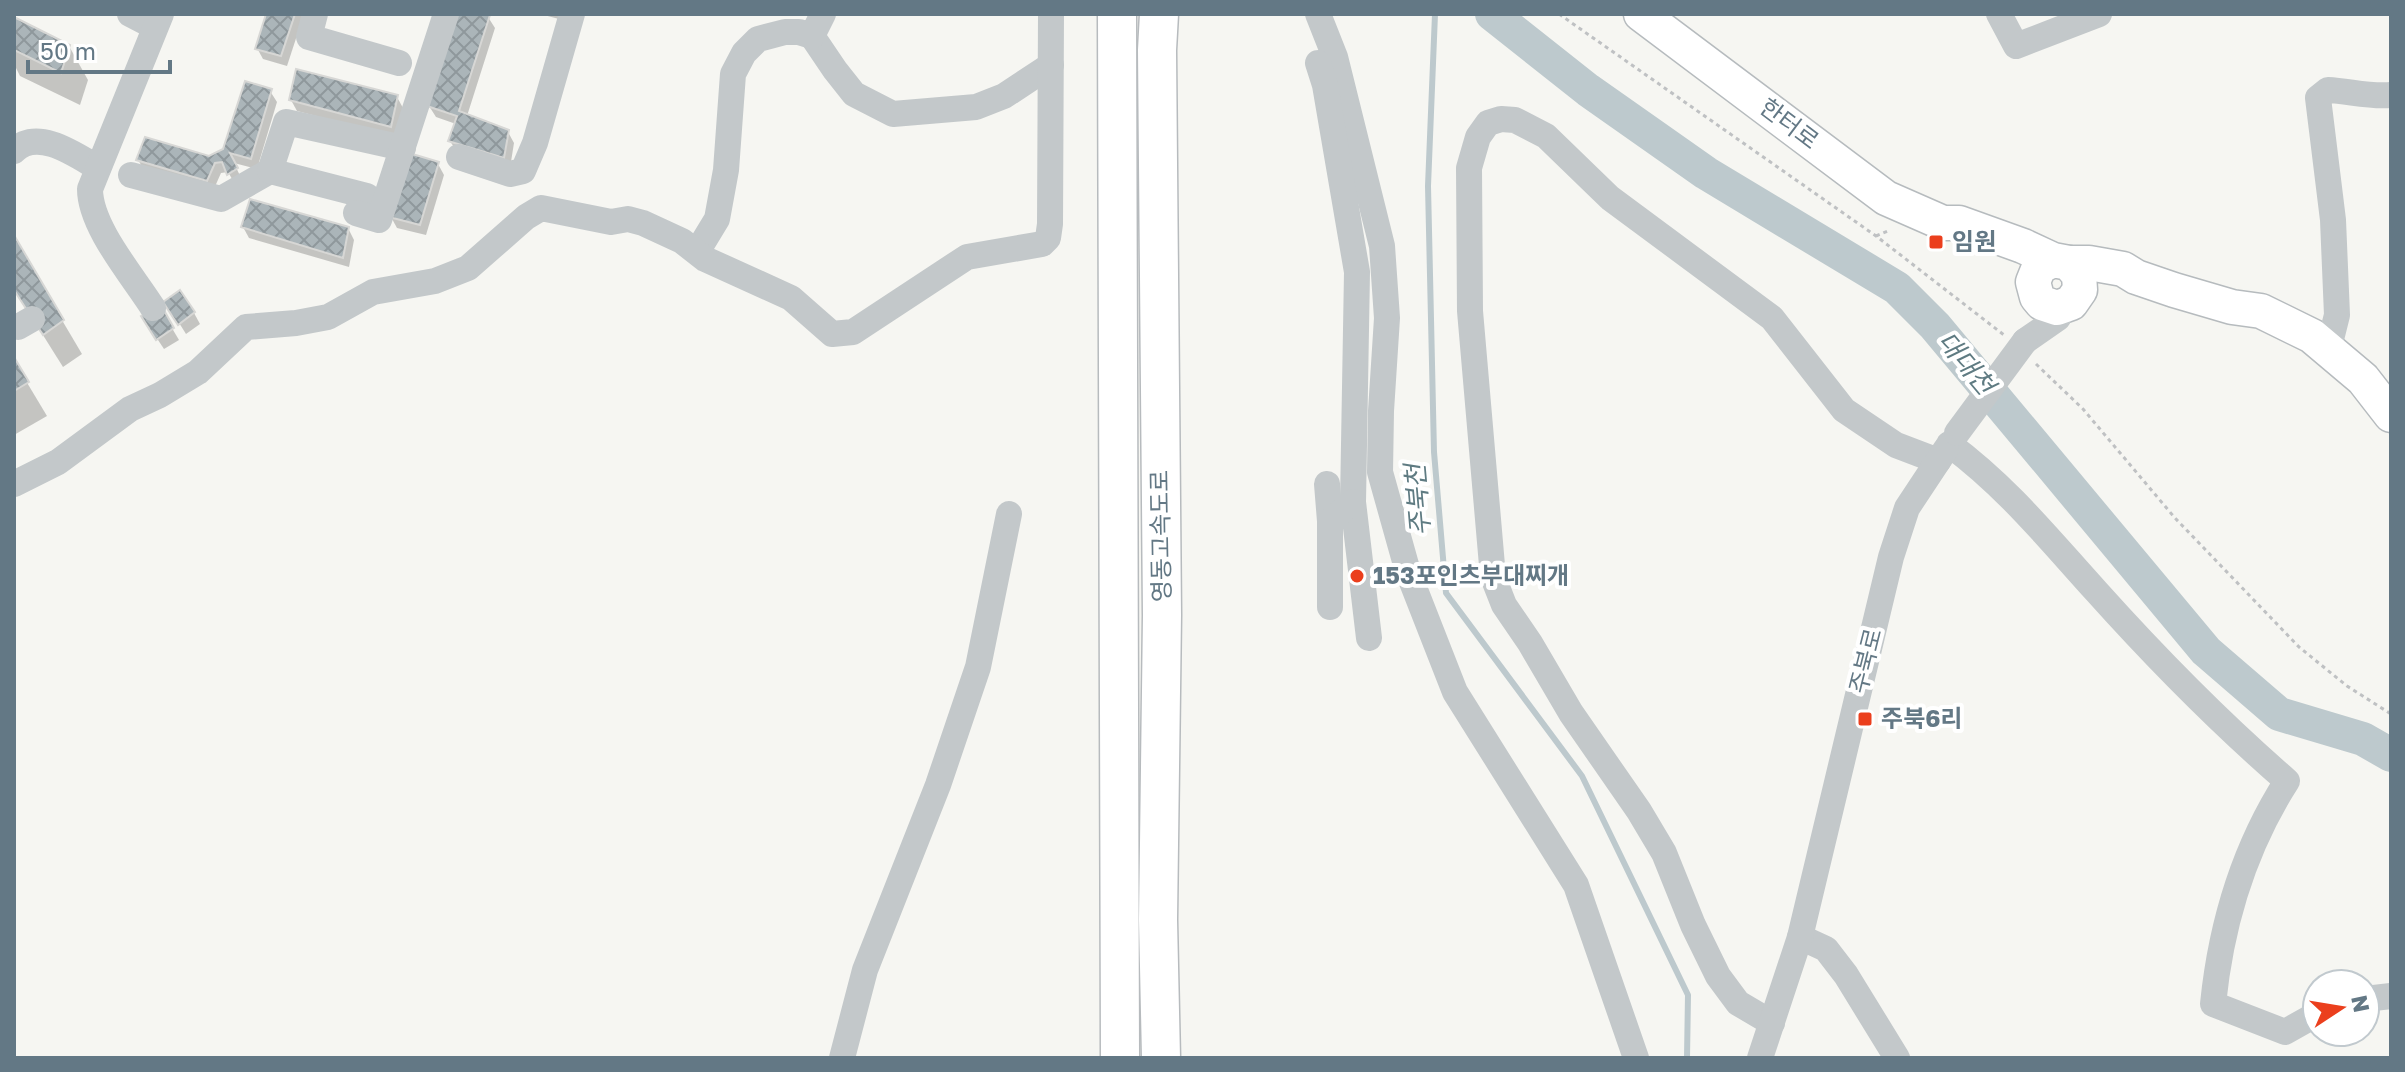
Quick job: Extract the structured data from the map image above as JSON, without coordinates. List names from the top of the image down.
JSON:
{
  "streets": {
    "highway": ["영동고속도로"],
    "main road": ["한터로"],
    "street": ["주북로"]
  },
  "crossings": [
    ["한터로", "주북로"]
  ],
  "water": ["대대천", "주북천"],
  "places": {
    "transit": ["임원", "주북6리"],
    "other": ["153포인츠부대찌개"]
  },
  "scale_bar": "50 m",
  "north": "right"
}
